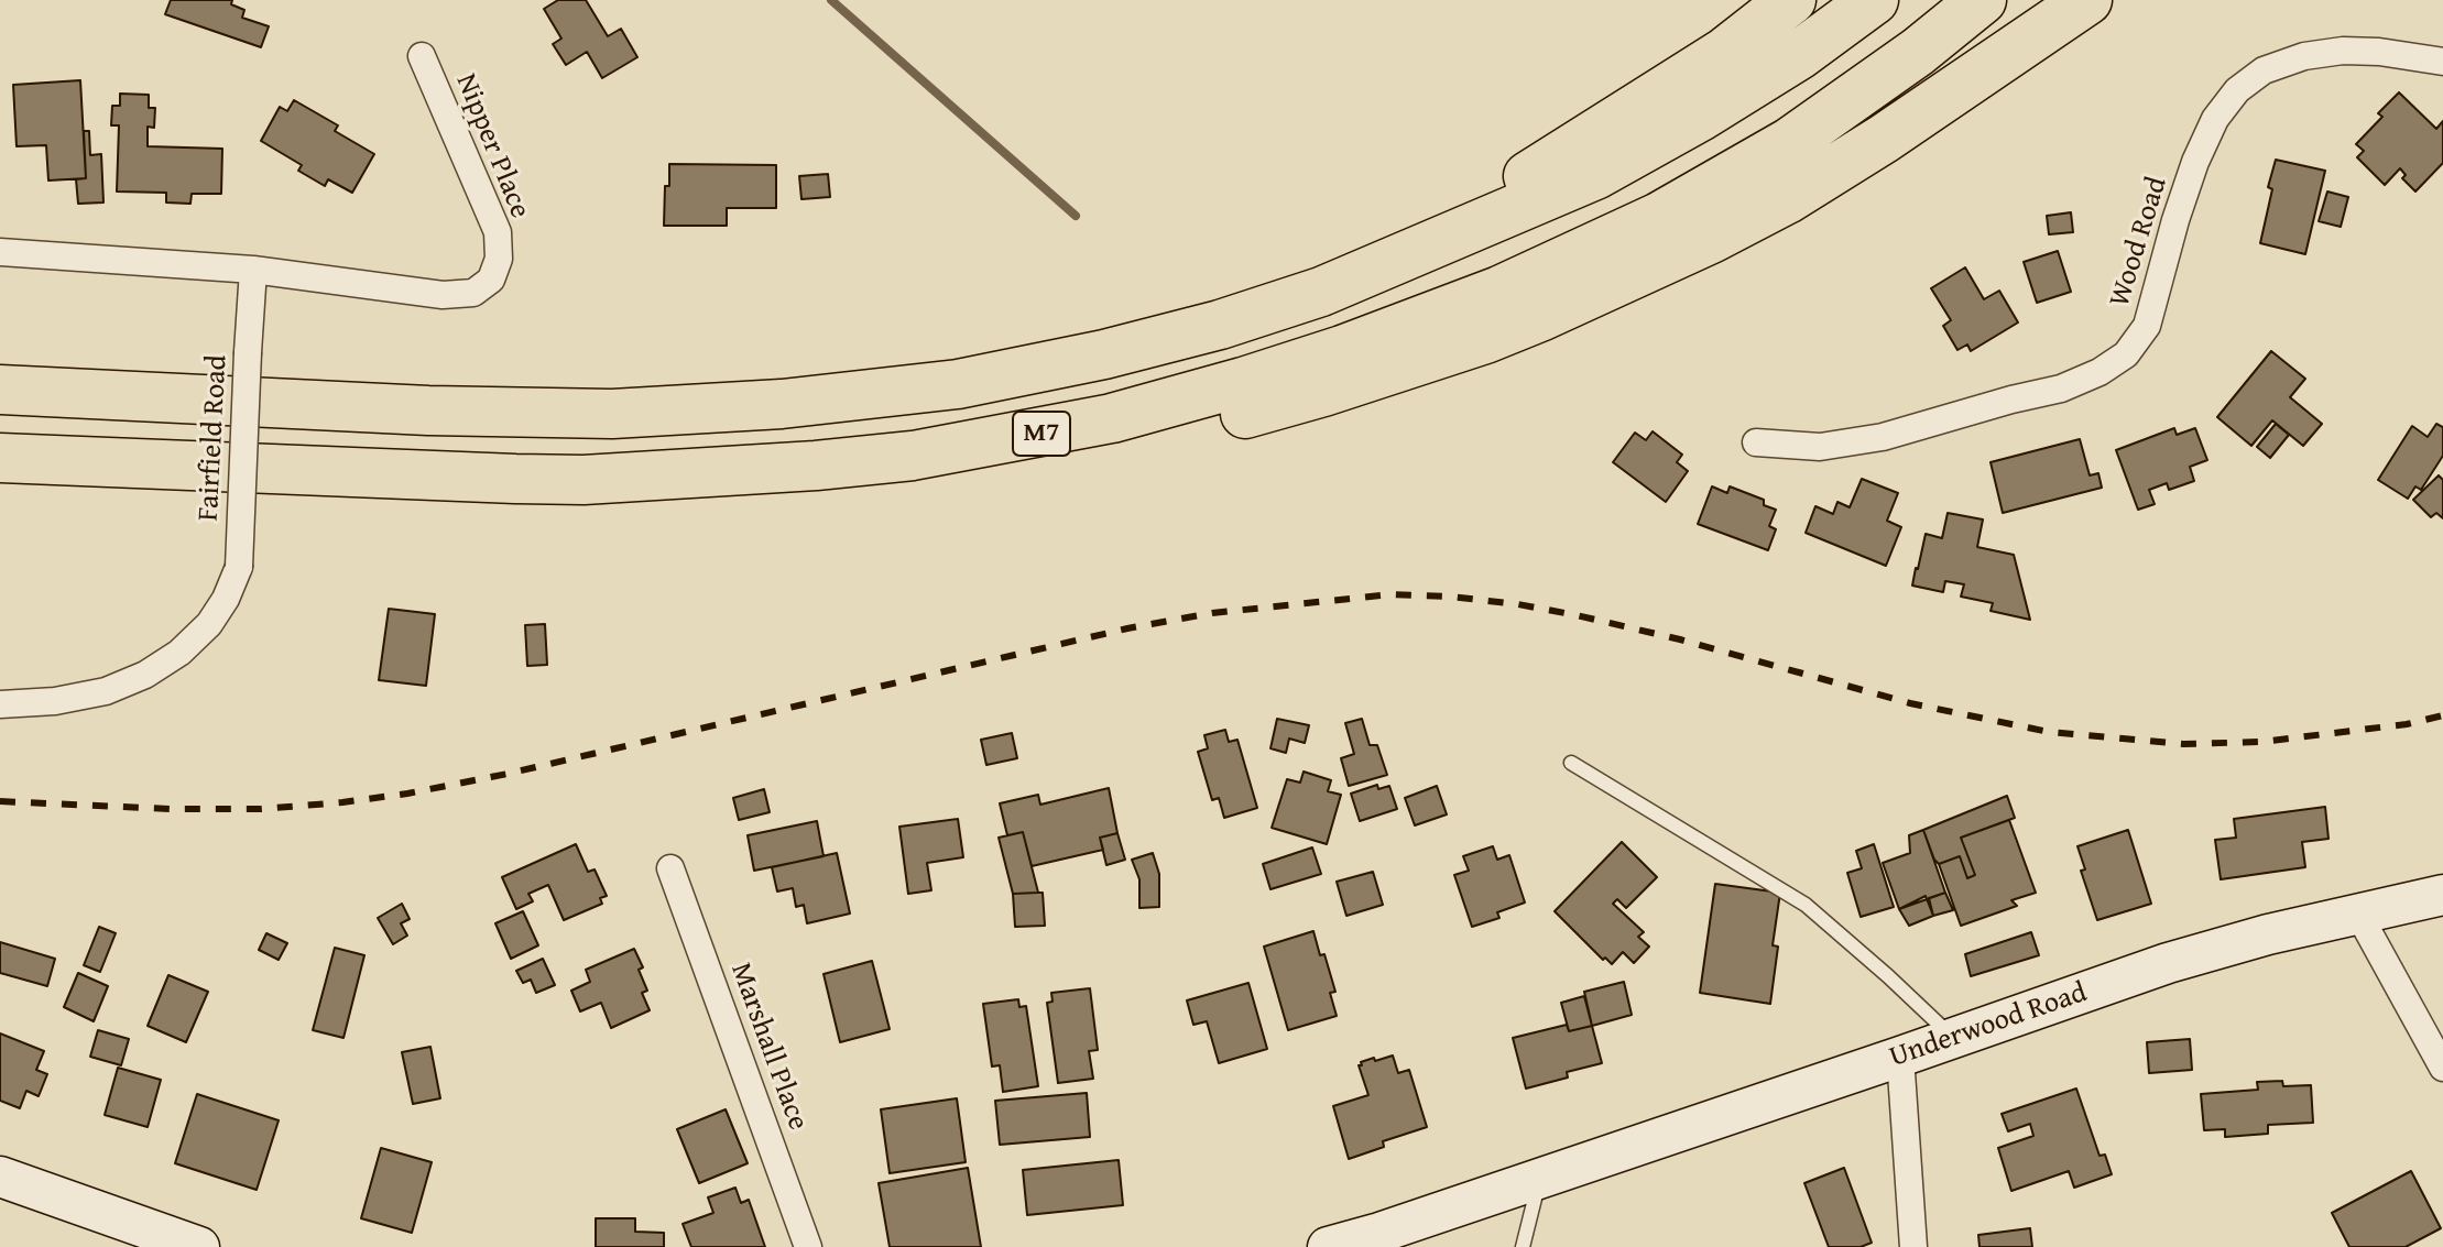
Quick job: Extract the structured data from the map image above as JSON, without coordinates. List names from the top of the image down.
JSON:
{
  "streets": {
    "highway": ["M7"],
    "main road": ["Underwood Road"],
    "street": [
      "Nipper Place",
      "Wood Road",
      "Fairfield Road",
      "Marshall Place"
    ]
  },
  "crossings": [
    ["Nipper Place", "Fairfield Road"]
  ]
}
